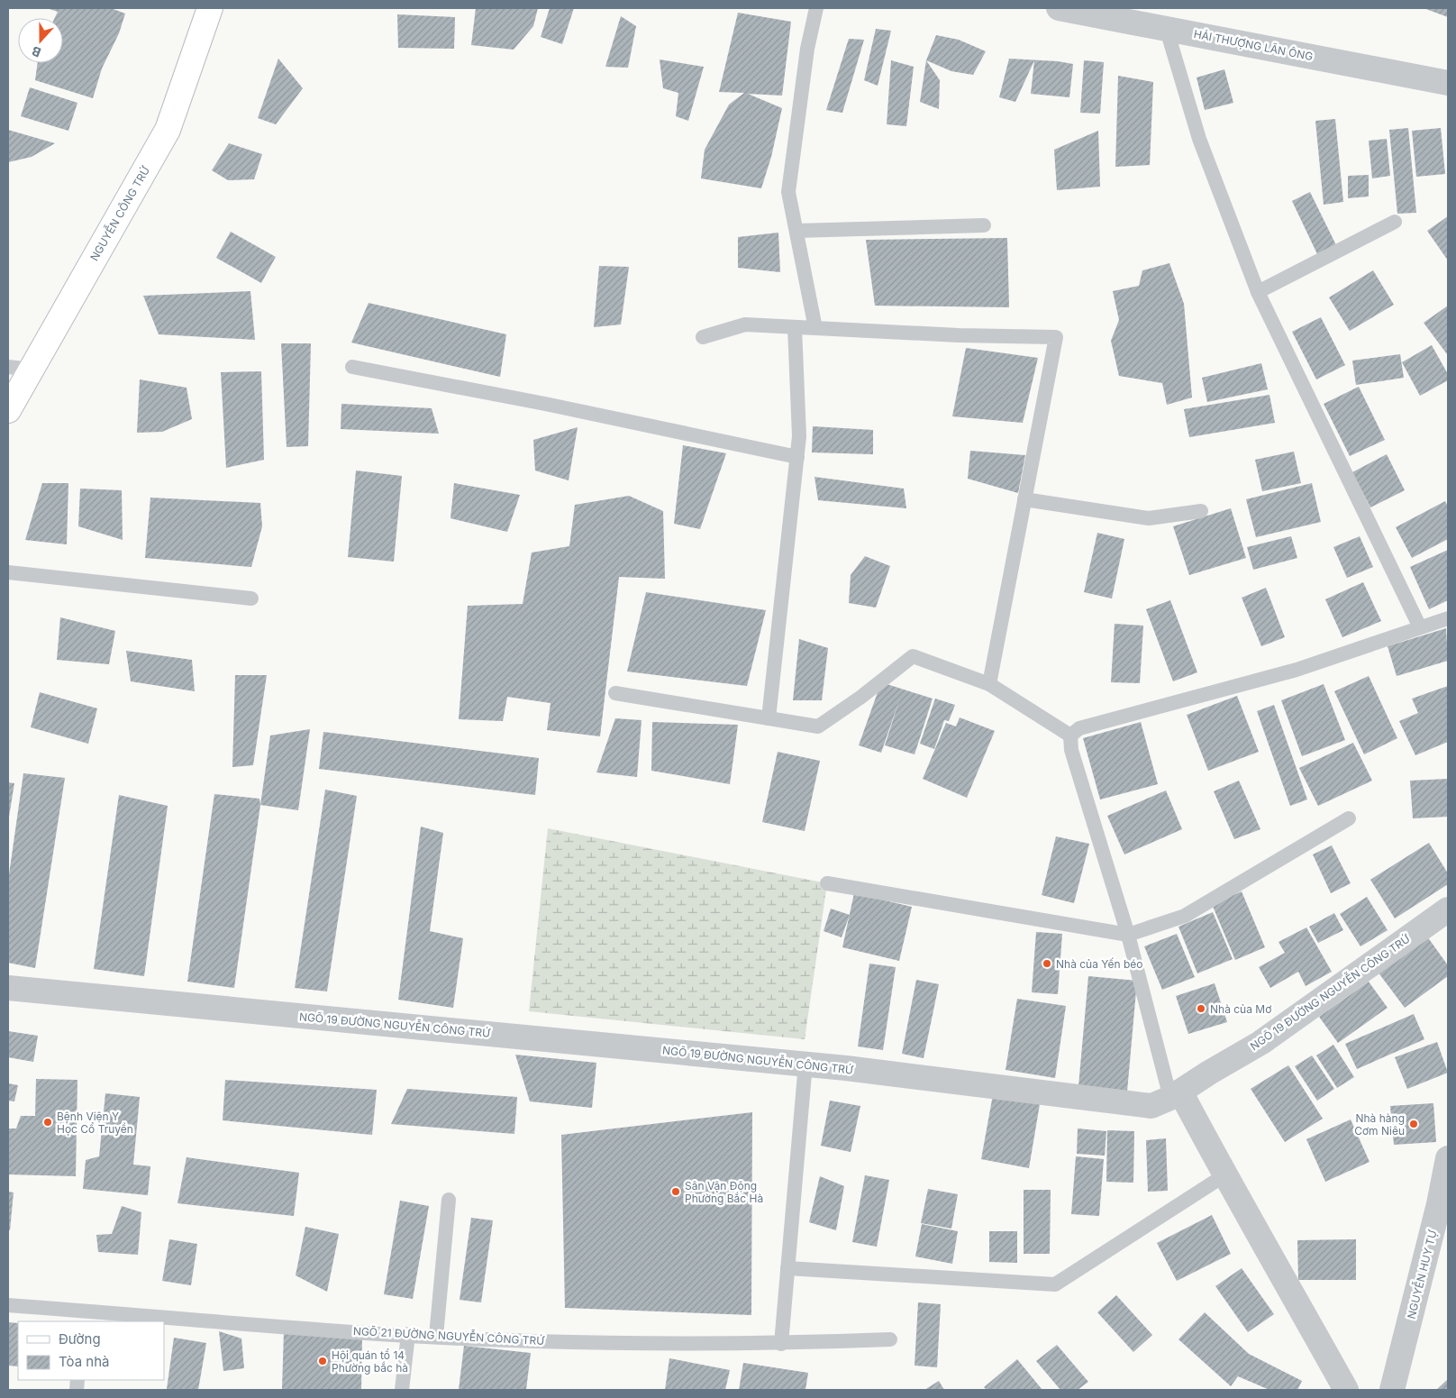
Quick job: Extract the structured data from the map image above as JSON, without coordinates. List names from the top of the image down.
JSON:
{
  "streets": {
    "main road": ["NGUYỄN CÔNG TRỨ"],
    "street": ["HẢI THƯỢNG LÃN ÔNG", "NGÕ 19 ĐƯỜNG NGUYỄN CÔNG TRỨ", "NGUYỄN HUY TỰ"],
    "lane": ["NGÕ 21 ĐƯỜNG NGUYỄN CÔNG TRỨ"]
  },
  "places": [
    "Nhà của Yến béo",
    "Nhà của Mơ",
    "Bệnh Viện Y Học Cổ Truyền",
    "Nhà hàng Cơm Niêu",
    "Sân Vận Động Phường Bắc Hà",
    "Hội quán tổ 14 Phường bắc hà"
  ],
  "legend": ["Đường", "Tòa nhà"],
  "north": "bottom"
}
